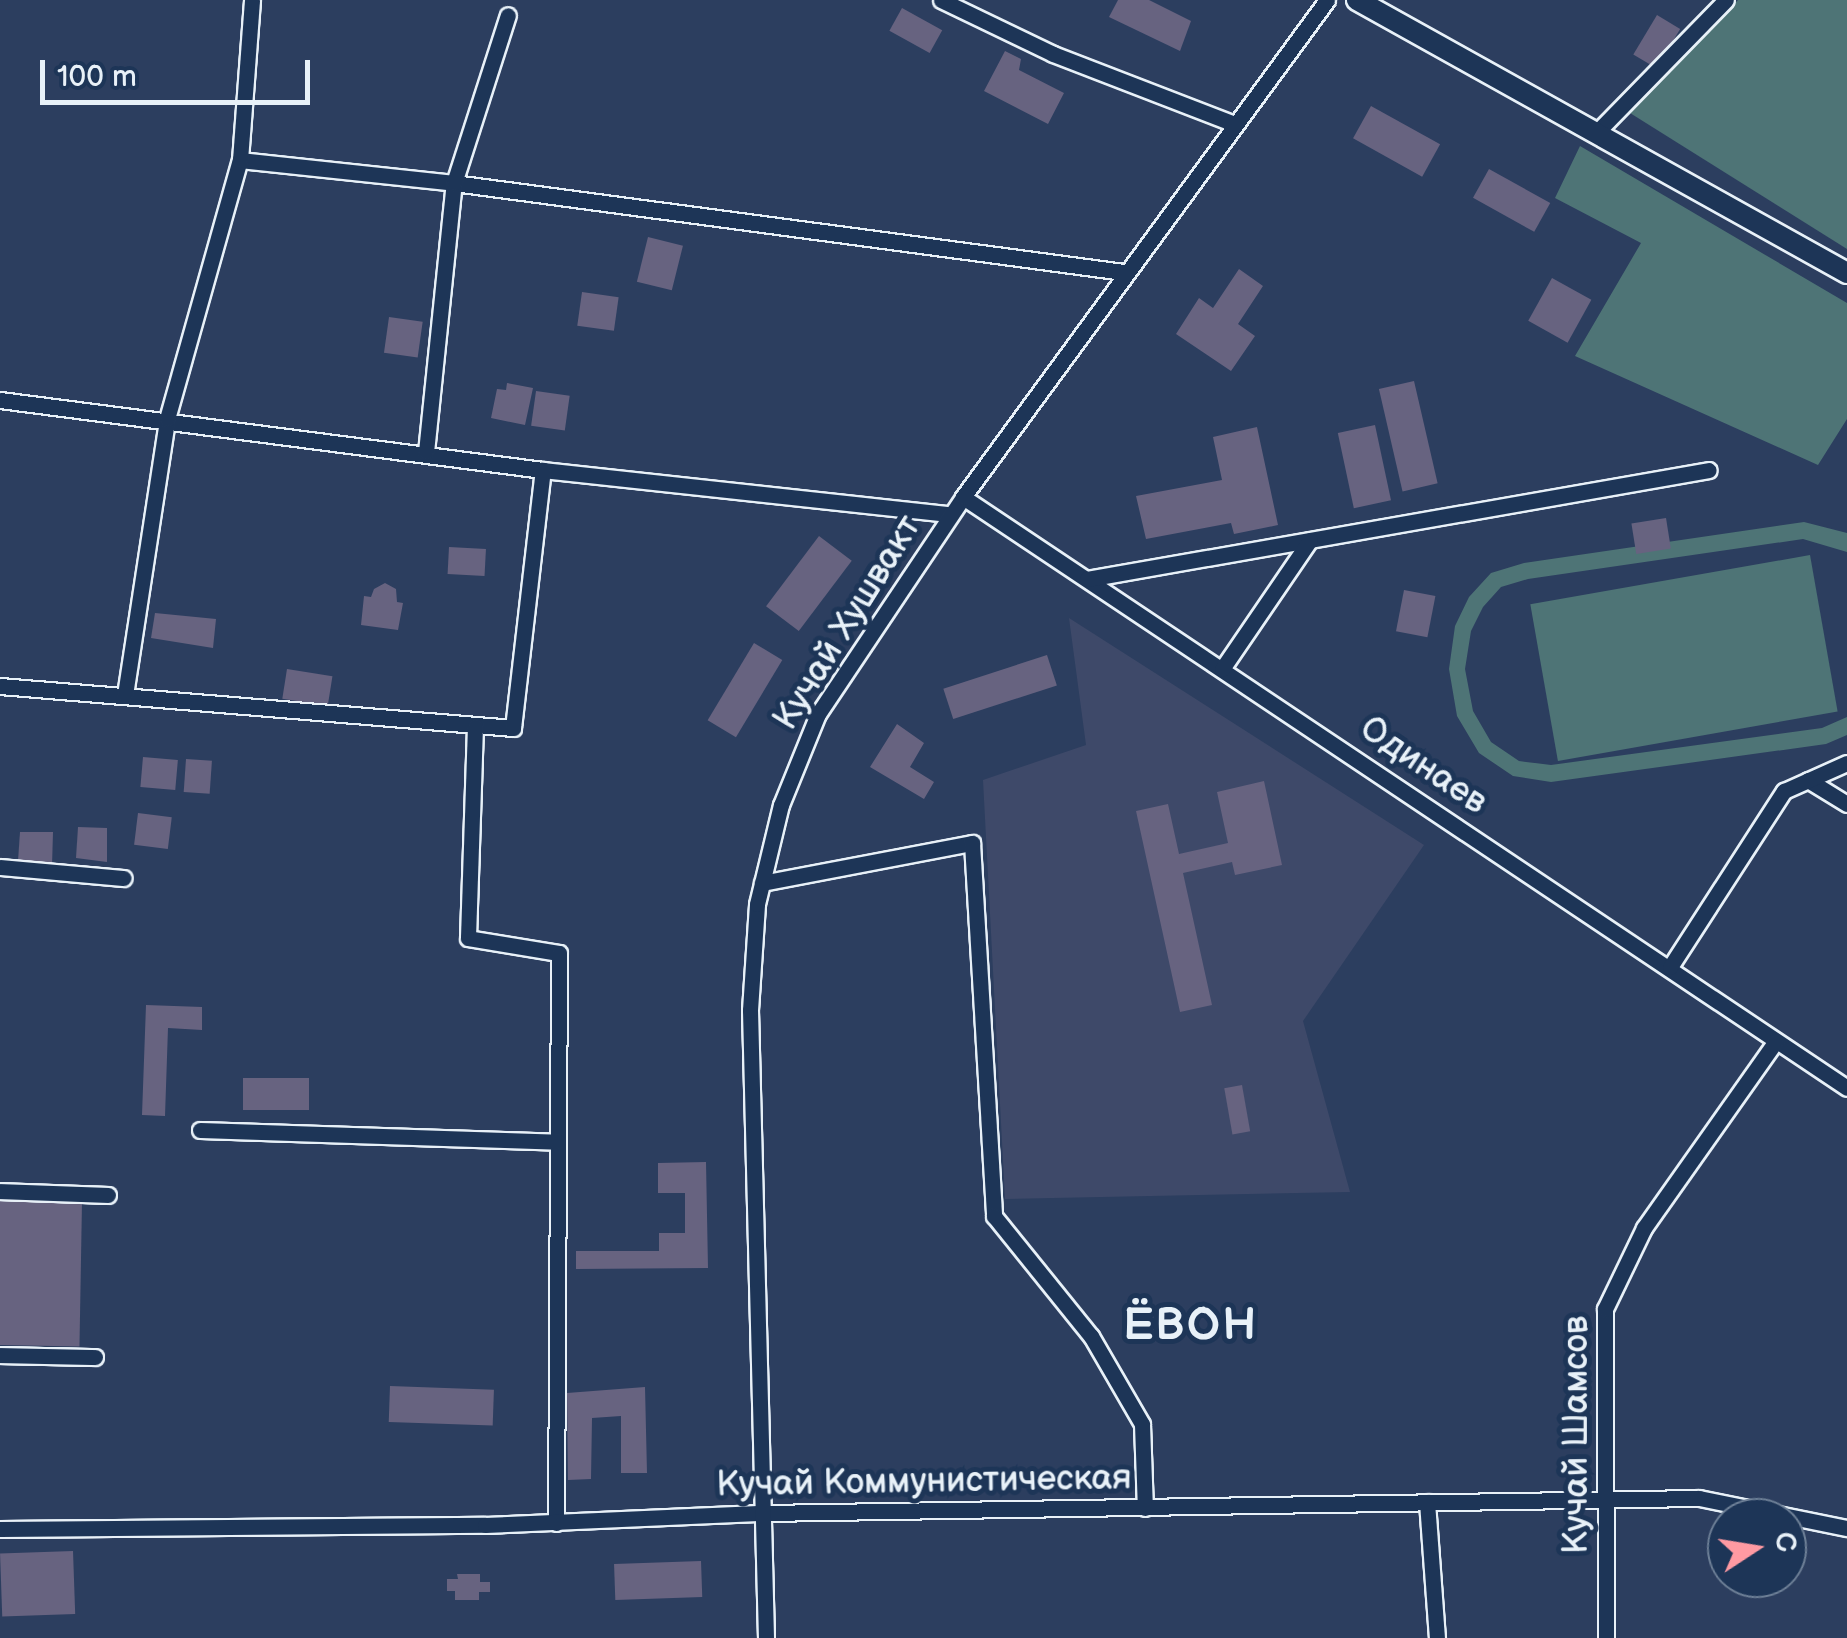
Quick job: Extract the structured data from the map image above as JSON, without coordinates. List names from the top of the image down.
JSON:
{
  "streets": {
    "street": [
      "Кучай Хушвакт",
      "Одинаев",
      "Кучай Шамсов",
      "Кучай Коммунистическая"
    ]
  },
  "crossings": [
    ["Кучай Хушвакт", "Одинаев"],
    ["Кучай Хушвакт", "Кучай Коммунистическая"],
    ["Одинаев", "Кучай Шамсов"],
    ["Кучай Шамсов", "Кучай Коммунистическая"]
  ],
  "districts": ["ЁВОН"],
  "scale_bar": "100 m",
  "north": "right"
}
